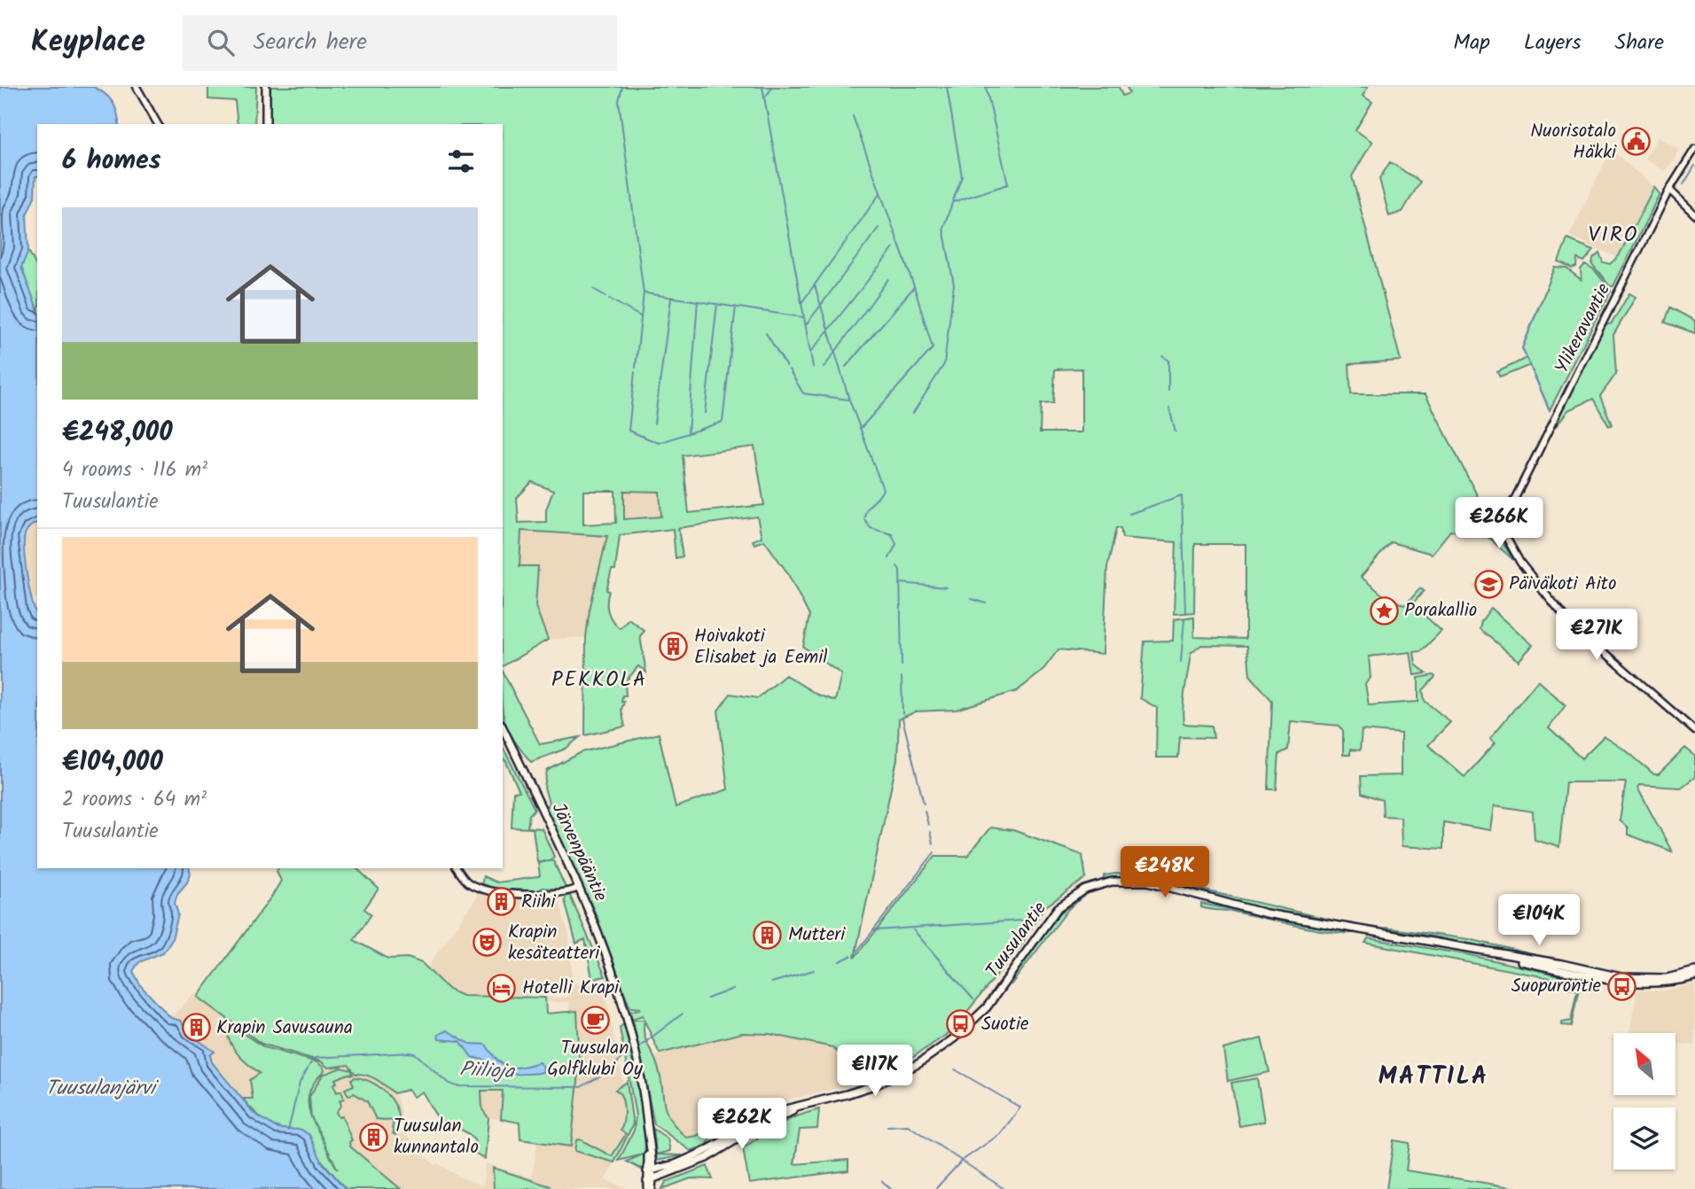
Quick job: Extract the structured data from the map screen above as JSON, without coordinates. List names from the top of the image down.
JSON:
{
  "streets": {
    "main road": ["Järvenpääntie", "Tuusulantie"],
    "street": ["Ylikeravantie"]
  },
  "crossings": [
    ["Järvenpääntie", "Tuusulantie"]
  ],
  "districts": ["VIRO", "PEKKOLA", "MATTILA"],
  "water": ["Piilioja", "Tuusulanjärvi"],
  "places": {
    "public building": ["Nuorisotalo Häkki"],
    "school or university": ["Päiväkoti Aito"],
    "place": ["Porakallio"],
    "building": [
      "Hoivakoti Elisabet ja Eemil",
      "Riihi",
      "Mutteri",
      "Krapin Savusauna",
      "Tuusulan kunnantalo"
    ],
    "theatre": ["Krapin kesäteatteri"],
    "bus stop": ["Suopurontie", "Suotie"],
    "hotel": ["Hotelli Krapi"],
    "cafe": ["Tuusulan Golfklubi Oy"]
  },
  "north": "top left",
  "page": {
    "header": "Keyplace",
    "search": "Search here",
    "nav": ["Map", "Layers", "Share"],
    "heading": "6 homes",
    "list": [
      {
        "name": "€248,000",
        "note": "4 rooms · 116 m² · Tuusulantie"
      },
      {
        "name": "€104,000",
        "note": "2 rooms · 64 m² · Tuusulantie"
      }
    ],
    "price": [
      "€266K",
      "€271K",
      "€248K",
      "€104K",
      "€117K",
      "€262K"
    ]
  }
}
